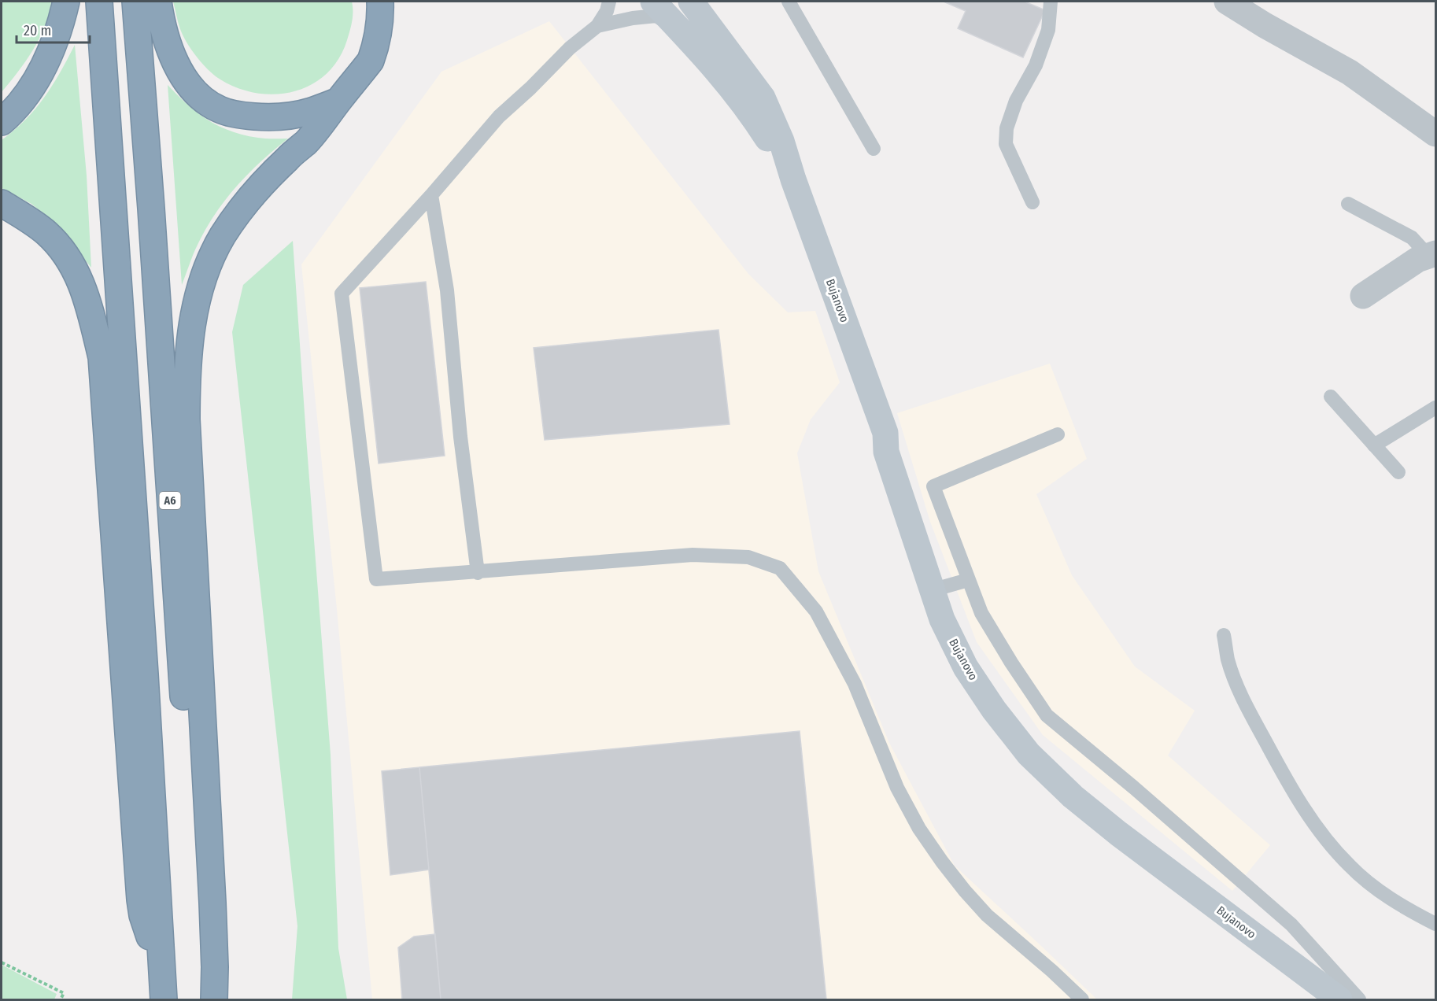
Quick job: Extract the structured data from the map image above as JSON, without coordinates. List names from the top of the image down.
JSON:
{
  "streets": {
    "highway": ["A6"],
    "main road": ["Bujanovo"]
  },
  "scale_bar": "20 m"
}
